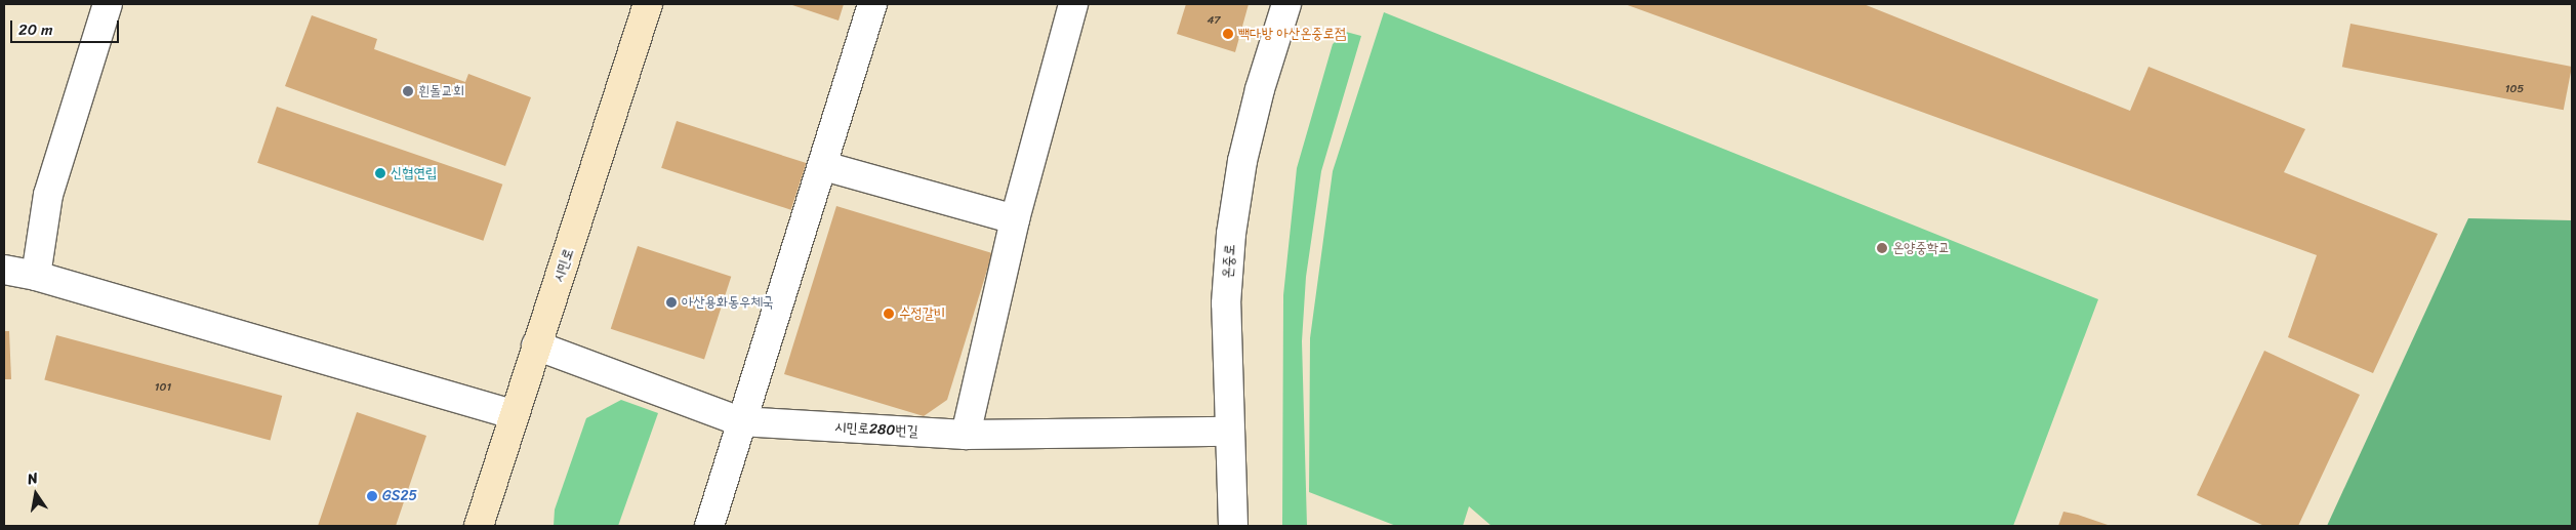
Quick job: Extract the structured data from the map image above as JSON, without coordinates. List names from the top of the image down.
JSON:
{
  "streets": {
    "main road": ["시민로"],
    "street": ["온중로", "시민로280번길"]
  },
  "crossings": [
    ["온중로", "시민로280번길"],
    ["시민로", "시민로280번길"]
  ],
  "places": [
    "빽다방 아산온중로점",
    "흰돌교회",
    "신협연립",
    "온양중학교",
    "아산용화동우체국",
    "수정갈비",
    "GS25"
  ],
  "house_numbers": ["47", "105", "101"],
  "scale_bar": "20 m",
  "north": "top"
}
